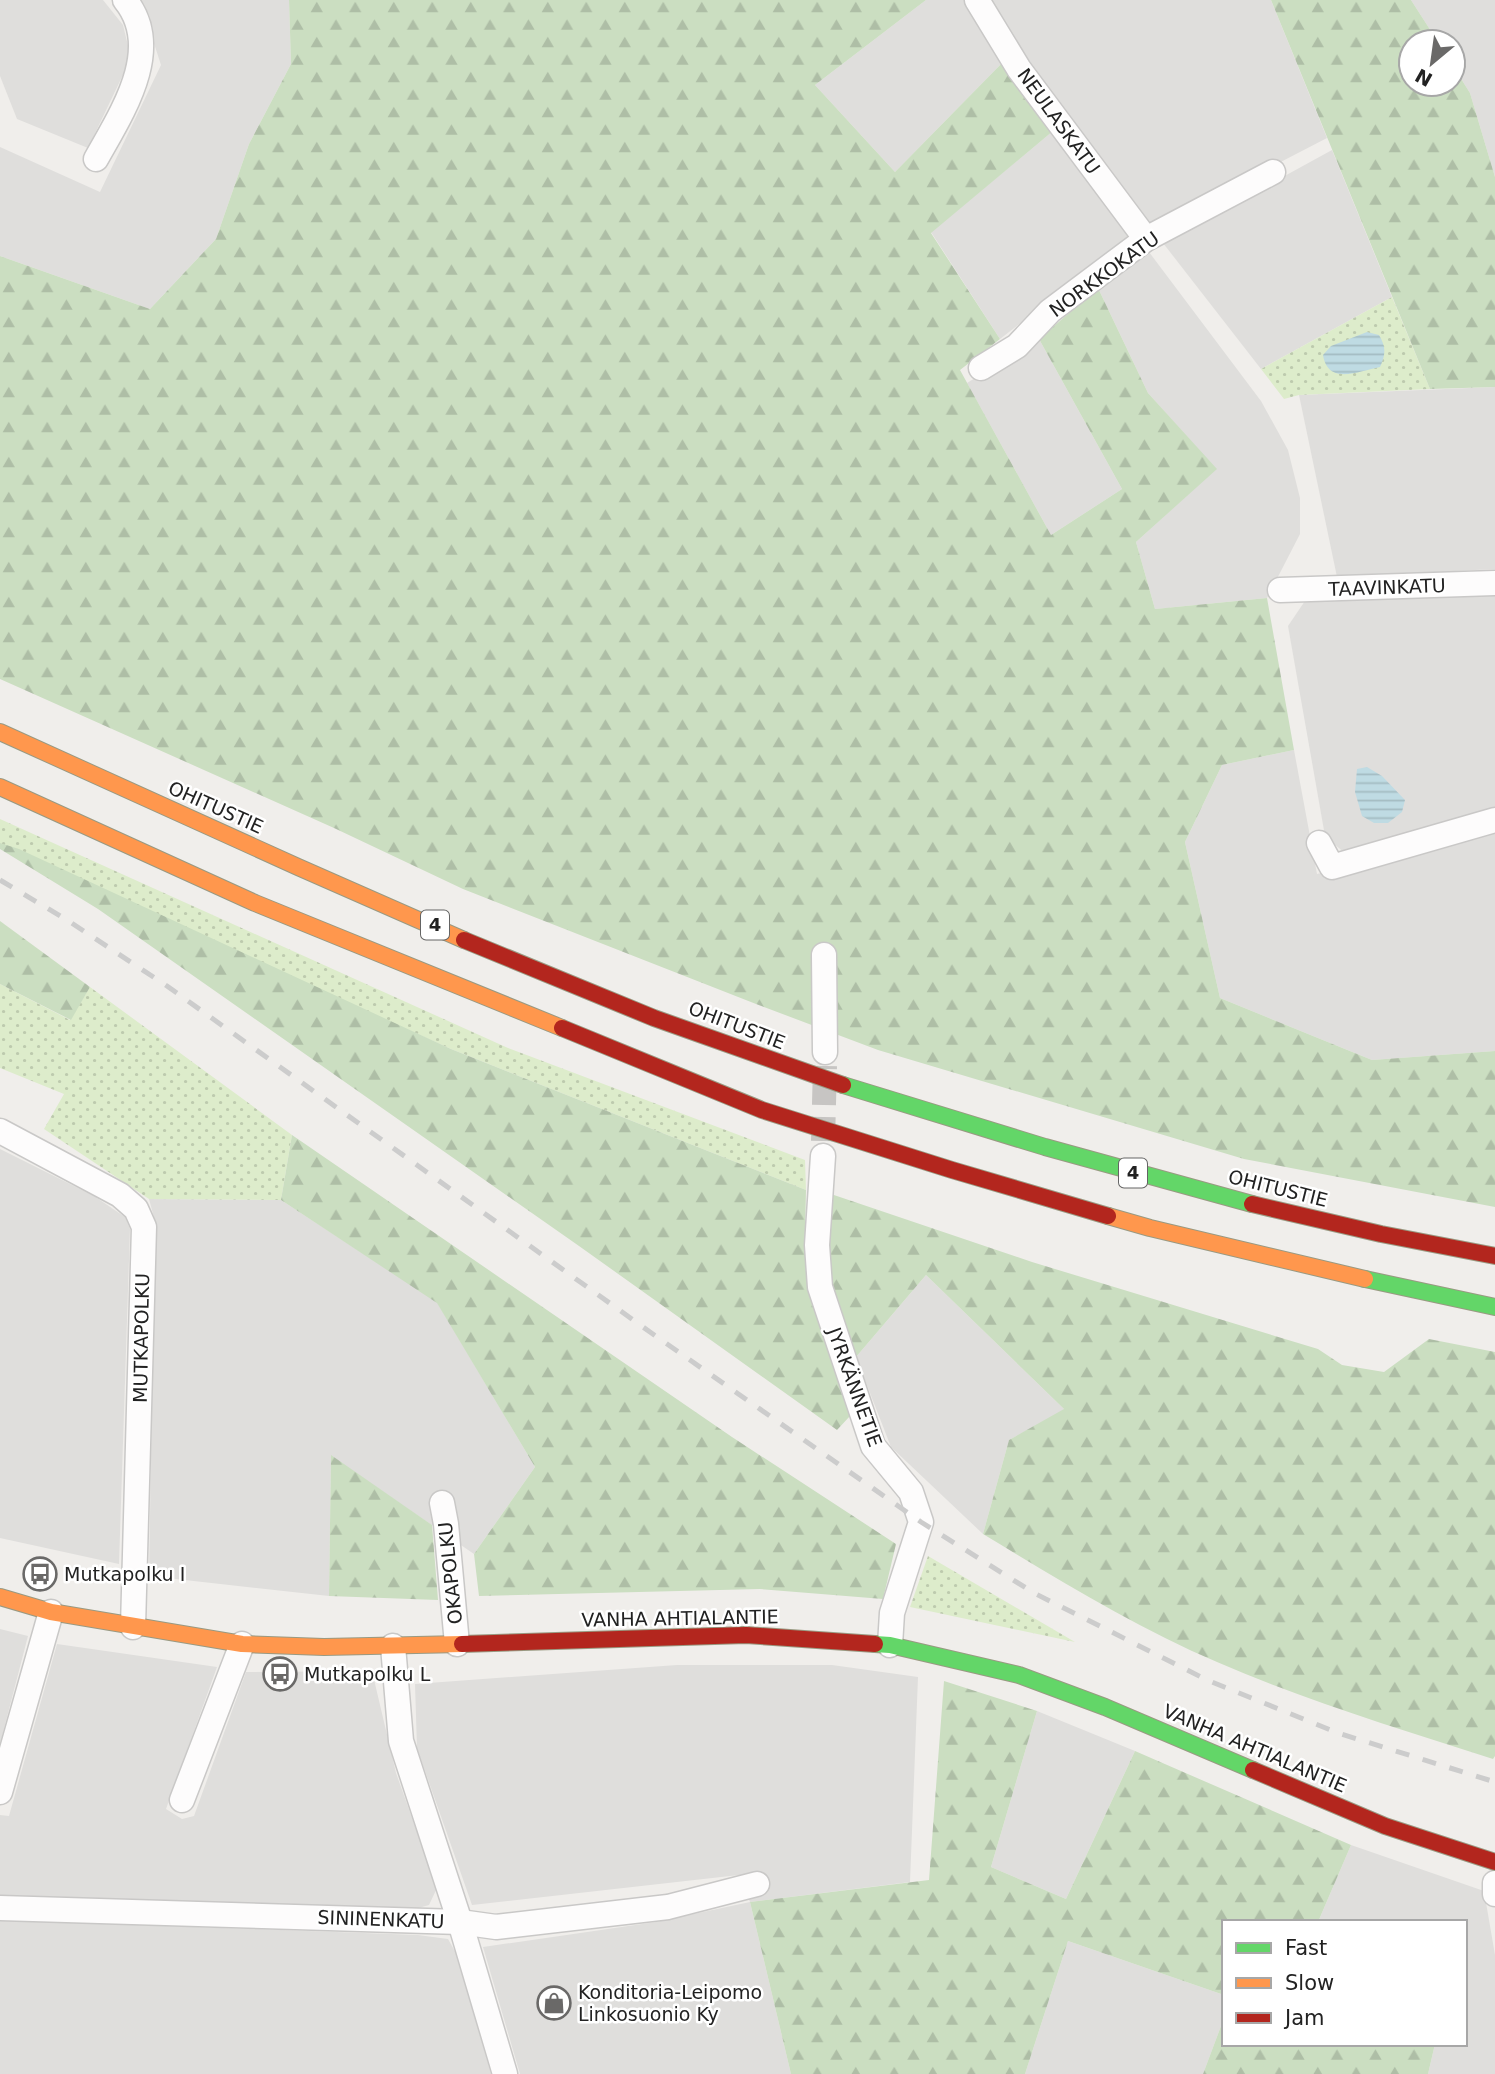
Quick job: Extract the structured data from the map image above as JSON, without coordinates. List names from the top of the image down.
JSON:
{
  "streets": {
    "main road": ["OHITUSTIE", "4", "VANHA AHTIALANTIE"],
    "street": [
      "NEULASKATU",
      "NORKKOKATU",
      "TAAVINKATU",
      "MUTKAPOLKU",
      "JYRKÄNNETIE",
      "OKAPOLKU",
      "SININENKATU"
    ]
  },
  "crossings": [
    ["NEULASKATU", "NORKKOKATU"],
    ["MUTKAPOLKU", "VANHA AHTIALANTIE"],
    ["JYRKÄNNETIE", "VANHA AHTIALANTIE"],
    ["OKAPOLKU", "VANHA AHTIALANTIE"]
  ],
  "places": {
    "bus stop": ["Mutkapolku I", "Mutkapolku L"],
    "shop": ["Konditoria-Leipomo Linkosuonio Ky"]
  },
  "legend": ["Fast", "Slow", "Jam"],
  "north": "bottom left"
}
